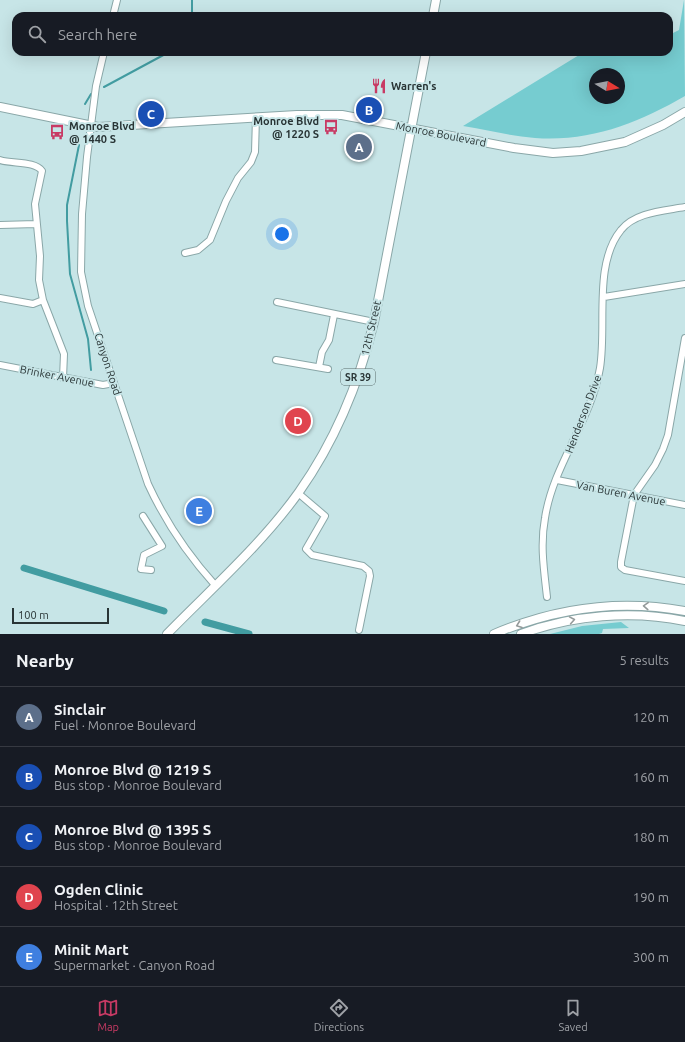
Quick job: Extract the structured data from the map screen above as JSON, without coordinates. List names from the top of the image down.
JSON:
{
  "streets": {
    "main road": ["Monroe Boulevard", "12th Street", "SR 39"],
    "street": [
      "Canyon Road",
      "Brinker Avenue",
      "Henderson Drive",
      "Van Buren Avenue"
    ]
  },
  "crossings": [
    ["Monroe Boulevard", "12th Street"],
    ["Monroe Boulevard", "Canyon Road"],
    ["12th Street", "Canyon Road"],
    ["12th Street", "SR 39"],
    ["Canyon Road", "Brinker Avenue"],
    ["Canyon Road", "SR 39"],
    ["Henderson Drive", "Van Buren Avenue"]
  ],
  "places": {
    "restaurant": ["Warren's"],
    "bus stop": ["Monroe Blvd @ 1220 S", "Monroe Blvd @ 1440 S"]
  },
  "scale_bar": "100 m",
  "north": "right",
  "page": {
    "search": "Search here",
    "pins": [
      "B",
      "C",
      "A",
      "D",
      "E"
    ],
    "scale": "100 m",
    "heading": ["Nearby", "5 results"],
    "list": [
      {
        "mark": "A",
        "name": "Sinclair",
        "note": "Fuel · Monroe Boulevard",
        "value": "120 m"
      },
      {
        "mark": "B",
        "name": "Monroe Blvd @ 1219 S",
        "note": "Bus stop · Monroe Boulevard",
        "value": "160 m"
      },
      {
        "mark": "C",
        "name": "Monroe Blvd @ 1395 S",
        "note": "Bus stop · Monroe Boulevard",
        "value": "180 m"
      },
      {
        "mark": "D",
        "name": "Ogden Clinic",
        "note": "Hospital · 12th Street",
        "value": "190 m"
      },
      {
        "mark": "E",
        "name": "Minit Mart",
        "note": "Supermarket · Canyon Road",
        "value": "300 m"
      }
    ],
    "nav": ["Map", "Directions", "Saved"]
  }
}
